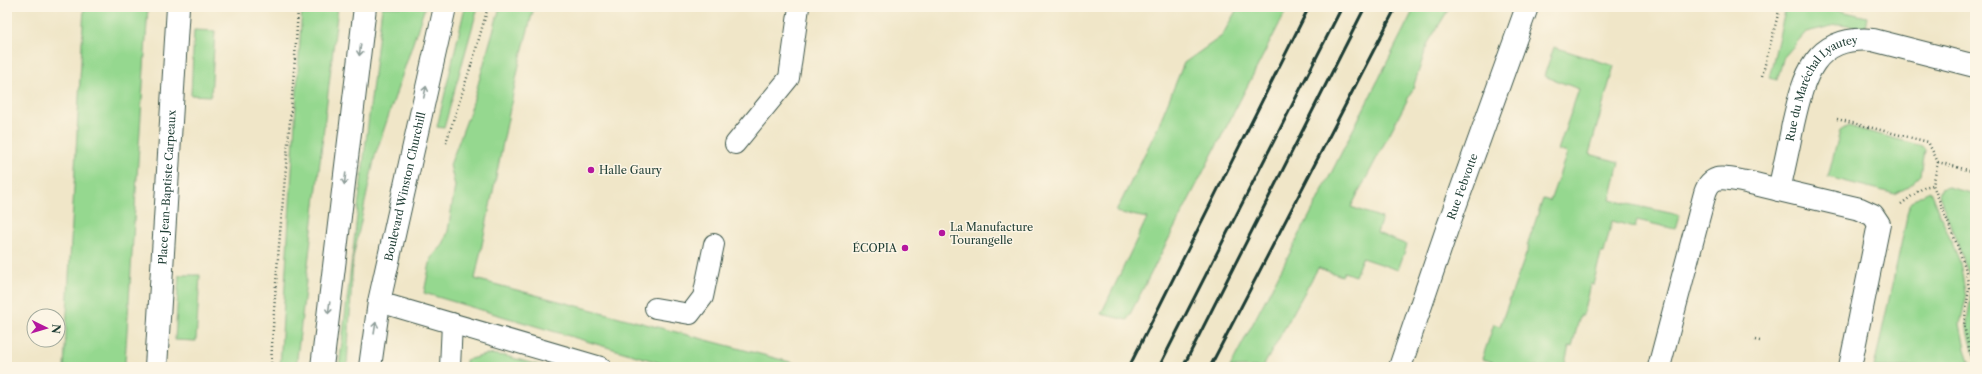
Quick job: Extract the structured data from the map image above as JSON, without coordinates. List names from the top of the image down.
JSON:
{
  "streets": {
    "street": [
      "Rue du Maréchal Lyautey",
      "Boulevard Winston Churchill",
      "Place Jean-Baptiste Carpeaux",
      "Rue Febvotte"
    ]
  },
  "places": ["Halle Gaury", "La Manufacture Tourangelle", "ÉCOPIA"],
  "north": "right"
}
